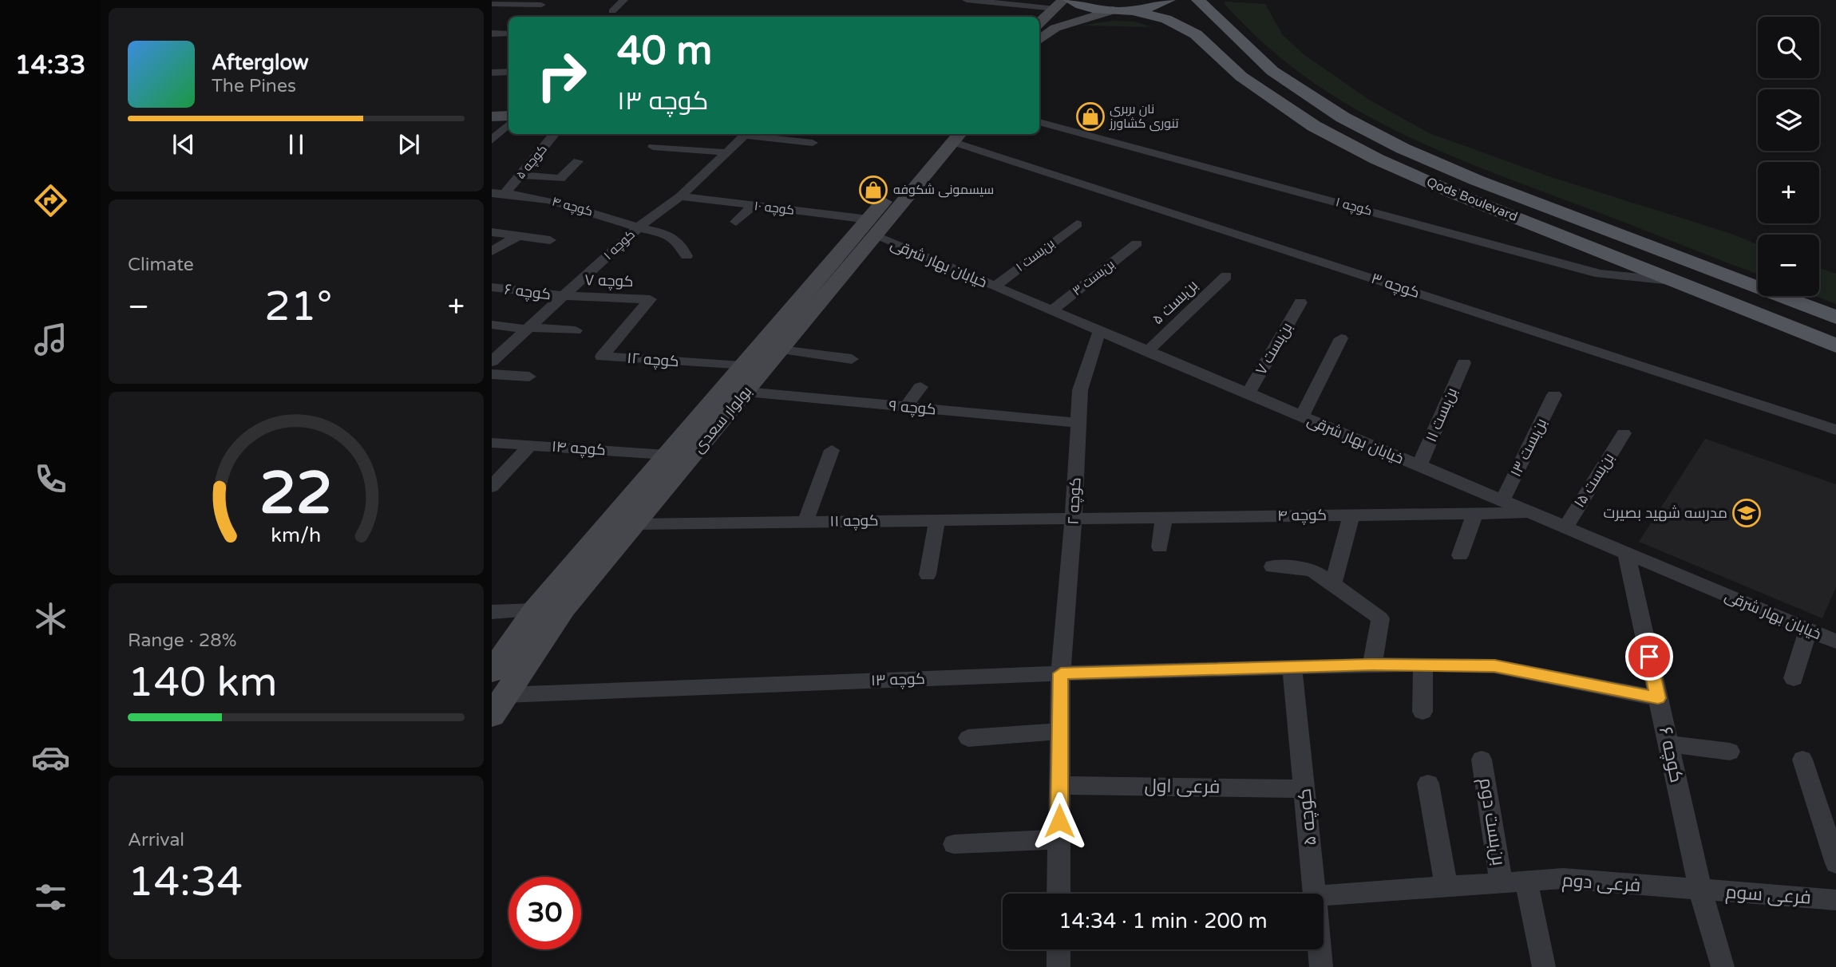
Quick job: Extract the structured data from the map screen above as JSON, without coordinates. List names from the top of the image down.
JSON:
{
  "streets": {
    "main road": ["Qods Boulevard", "بولوار سعدی"],
    "street": [
      "کوچه ۵",
      "کوچه ۴",
      "کوچه ۱",
      "کوچه ۱۰",
      "بن‌بست ۱",
      "خیابان بهار شرقی",
      "بن‌بست ۳",
      "کوچه ۷",
      "کوچه ۳",
      "کوچه ۶",
      "بن‌بست ۵",
      "بن‌بست ۷",
      "کوچه ۱۲",
      "کوچه ۹",
      "بن‌بست ۱۱",
      "بن‌بست ۱۳",
      "کوچه ۱۴",
      "بن‌بست ۱۵",
      "کوچه ۲",
      "کوچه ۱۱",
      "کوچه ۱۳",
      "فرعی اول",
      "بن‌بست دوم",
      "فرعی دوم",
      "فرعی سوم"
    ]
  },
  "crossings": [
    ["کوچه ۵", "کوچه ۴"],
    ["کوچه ۵", "کوچه ۱۳"],
    ["کوچه ۵", "فرعی اول"],
    ["Qods Boulevard", "کوچه ۱"],
    ["کوچه ۴", "کوچه ۱"],
    ["کوچه ۴", "خیابان بهار شرقی"],
    ["کوچه ۴", "کوچه ۲"],
    ["کوچه ۴", "کوچه ۱۱"],
    ["کوچه ۱", "کوچه ۱۰"],
    ["کوچه ۱", "کوچه ۷"],
    ["کوچه ۱", "کوچه ۶"],
    ["کوچه ۱۰", "خیابان بهار شرقی"],
    ["کوچه ۱۰", "بولوار سعدی"],
    ["بن‌بست ۱", "خیابان بهار شرقی"],
    ["خیابان بهار شرقی", "بن‌بست ۳"],
    ["خیابان بهار شرقی", "کوچه ۶"],
    ["خیابان بهار شرقی", "بن‌بست ۵"],
    ["خیابان بهار شرقی", "بن‌بست ۷"],
    ["خیابان بهار شرقی", "بن‌بست ۱۱"],
    ["خیابان بهار شرقی", "بولوار سعدی"],
    ["خیابان بهار شرقی", "بن‌بست ۱۳"],
    ["خیابان بهار شرقی", "بن‌بست ۱۵"],
    ["خیابان بهار شرقی", "کوچه ۲"],
    ["کوچه ۷", "کوچه ۶"],
    ["کوچه ۷", "کوچه ۱۲"],
    ["کوچه ۳", "بولوار سعدی"],
    ["کوچه ۶", "فرعی دوم"],
    ["کوچه ۶", "فرعی سوم"],
    ["کوچه ۱۲", "بولوار سعدی"],
    ["کوچه ۹", "بولوار سعدی"],
    ["کوچه ۹", "کوچه ۲"],
    ["بولوار سعدی", "کوچه ۱۴"],
    ["بولوار سعدی", "کوچه ۱۱"],
    ["بولوار سعدی", "کوچه ۱۳"],
    ["کوچه ۲", "کوچه ۱۱"],
    ["کوچه ۲", "کوچه ۱۳"],
    ["بن‌بست دوم", "فرعی دوم"],
    ["فرعی دوم", "فرعی سوم"]
  ],
  "places": {
    "shop": ["نان بربری تنوری کشاورز", "سیسمونی شکوفه"],
    "school or university": ["مدرسه شهید بصیرت"]
  },
  "page": {
    "tabs": "14:33",
    "map_buttons": ["+", "−"],
    "turn": ["40 m", "کوچه ۱۳"],
    "song": ["Afterglow", "The Pines"],
    "tile": [
      "Climate",
      ["Range · 28%", "140 km"],
      ["Arrival", "14:34"]
    ],
    "heat": ["−", "21°", "+"],
    "limit": "30",
    "trip": "14:34 · 1 min · 200 m",
    "gauge": ["22", "km/h"]
  }
}
